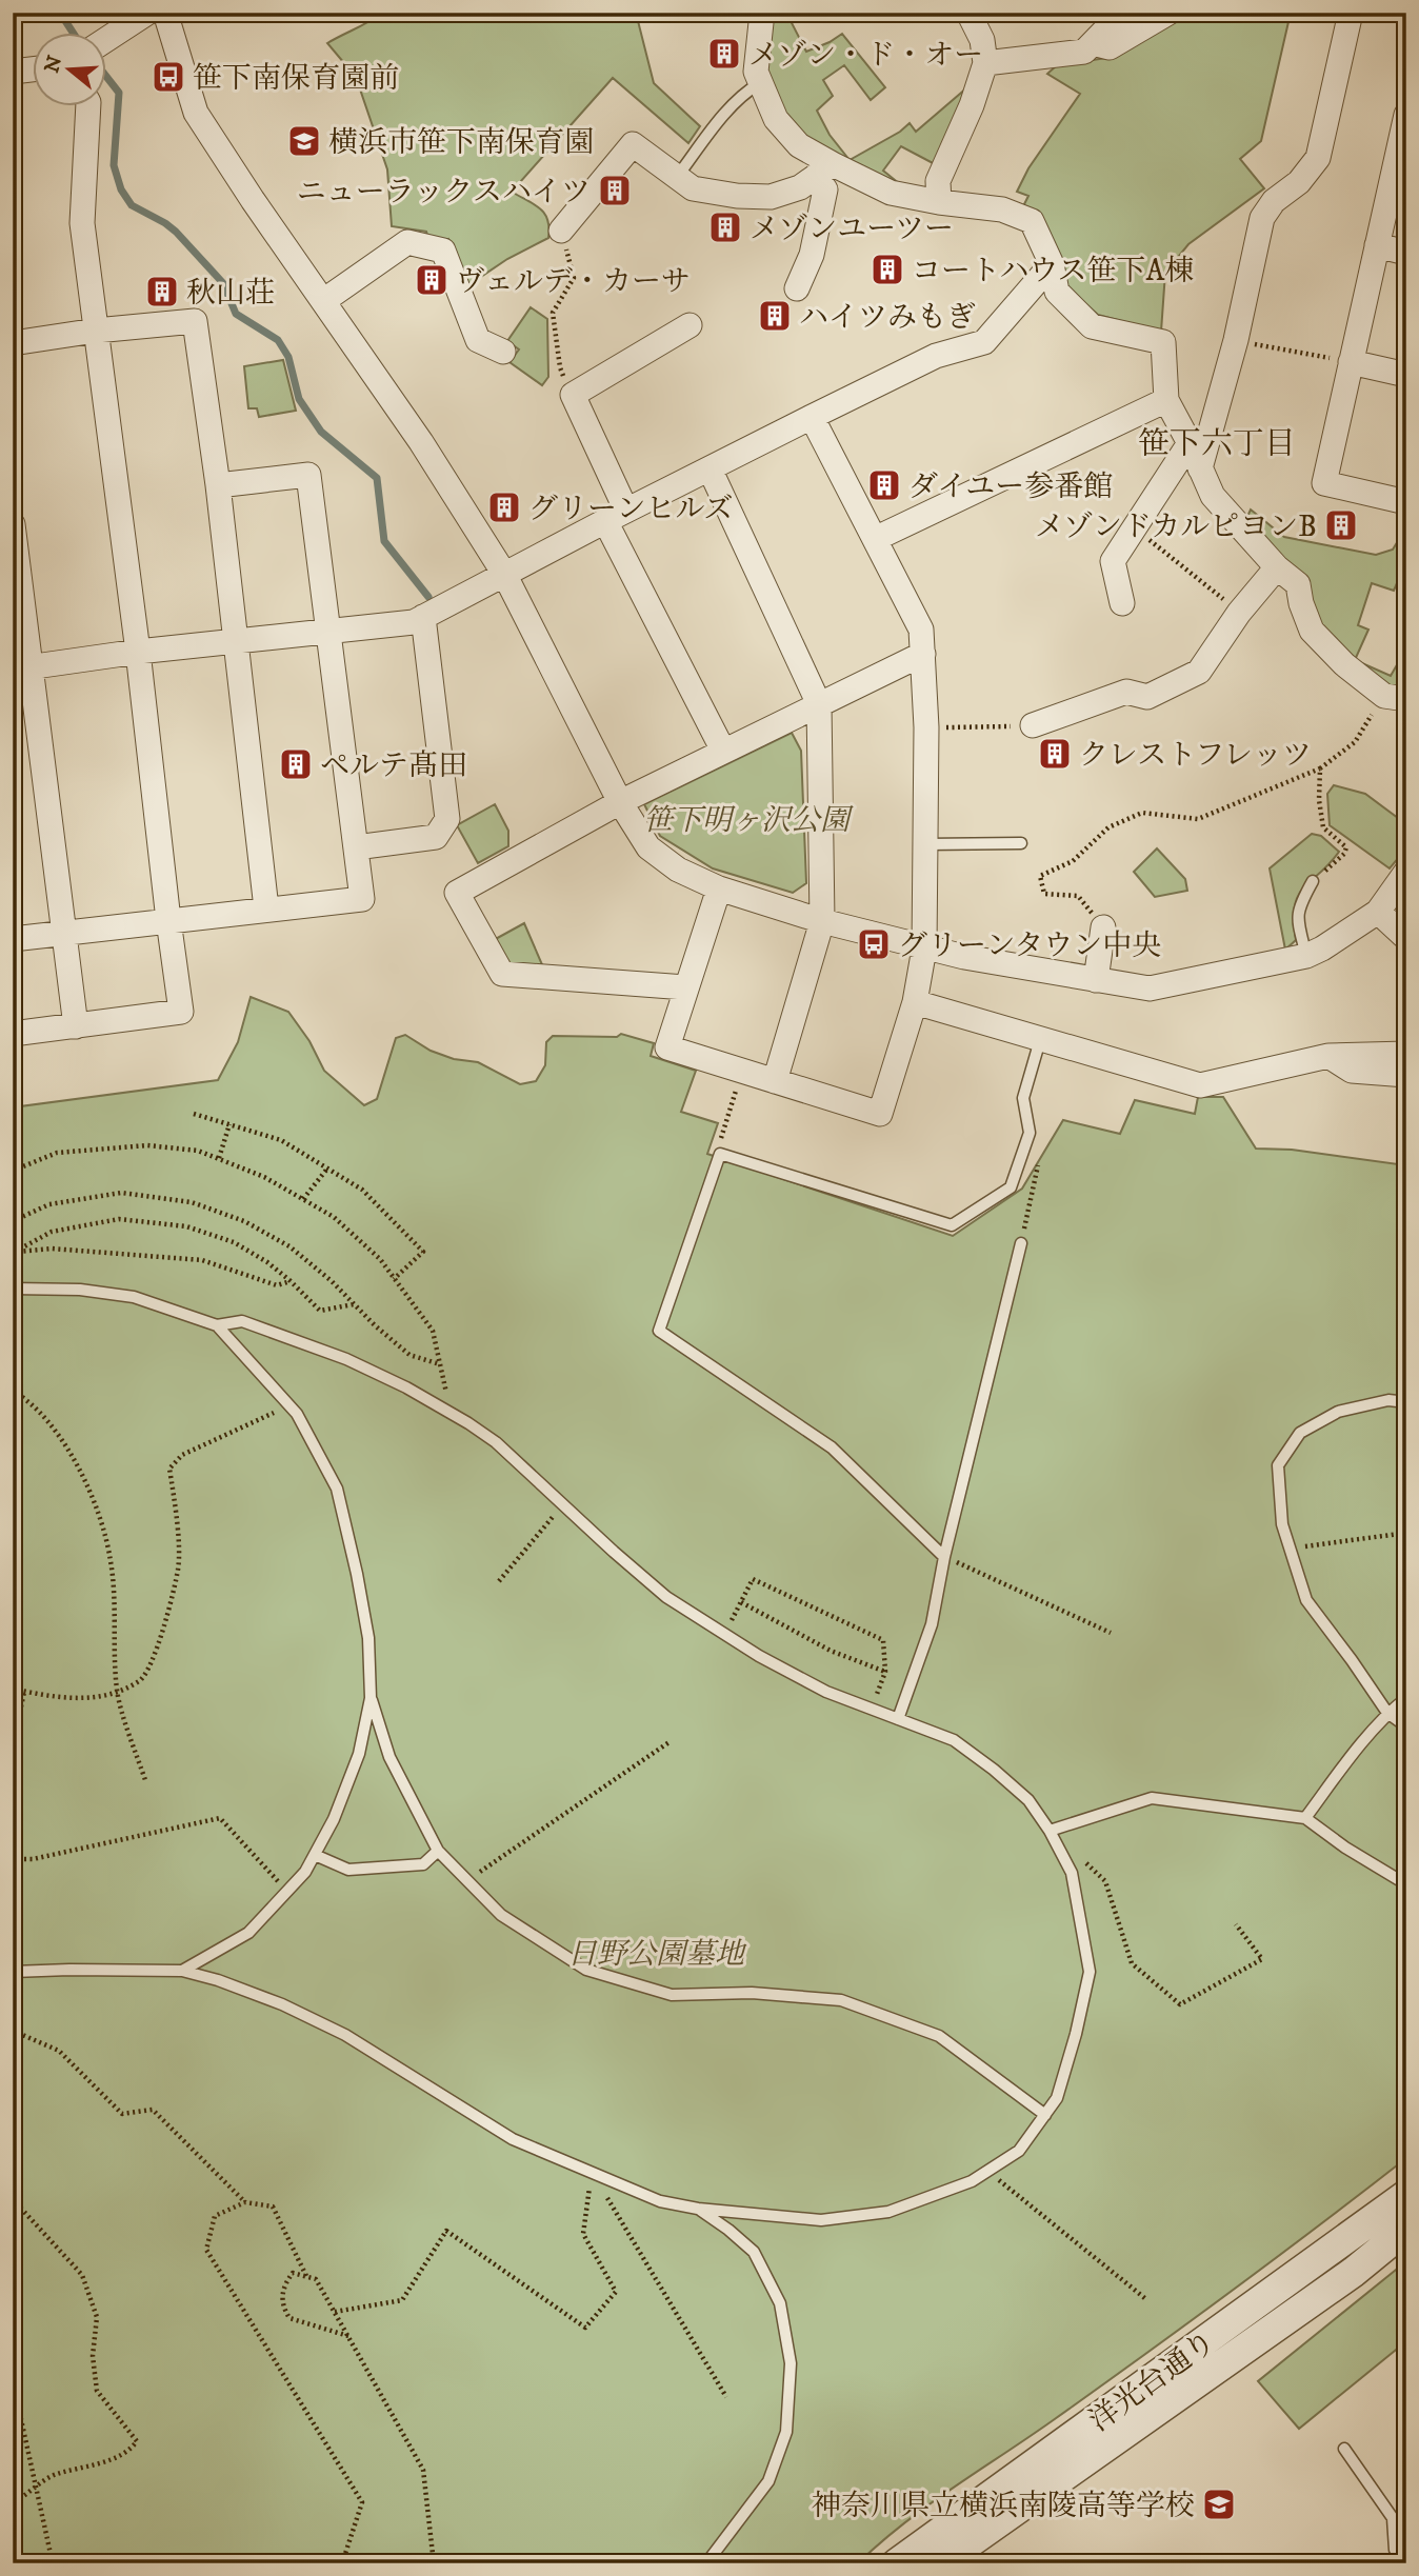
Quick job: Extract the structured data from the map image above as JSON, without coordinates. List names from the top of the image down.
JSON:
{
  "streets": {
    "street": ["洋光台通り"]
  },
  "districts": ["笹下六丁目"],
  "parks": ["笹下明ヶ沢公園", "日野公園墓地"],
  "places": {
    "building": [
      "メゾン・ド・オー",
      "ニューラックスハイツ",
      "メゾンユーツー",
      "コートハウス笹下A棟",
      "ヴェルデ・カーサ",
      "秋山荘",
      "ハイツみもぎ",
      "ダイユー参番館",
      "グリーンヒルズ",
      "メゾンドカルピヨンB",
      "クレストフレッツ",
      "ペルテ髙田"
    ],
    "bus stop": ["笹下南保育園前", "グリーンタウン中央"],
    "school or university": ["横浜市笹下南保育園", "神奈川県立横浜南陵高等学校"]
  },
  "north": "left"
}
